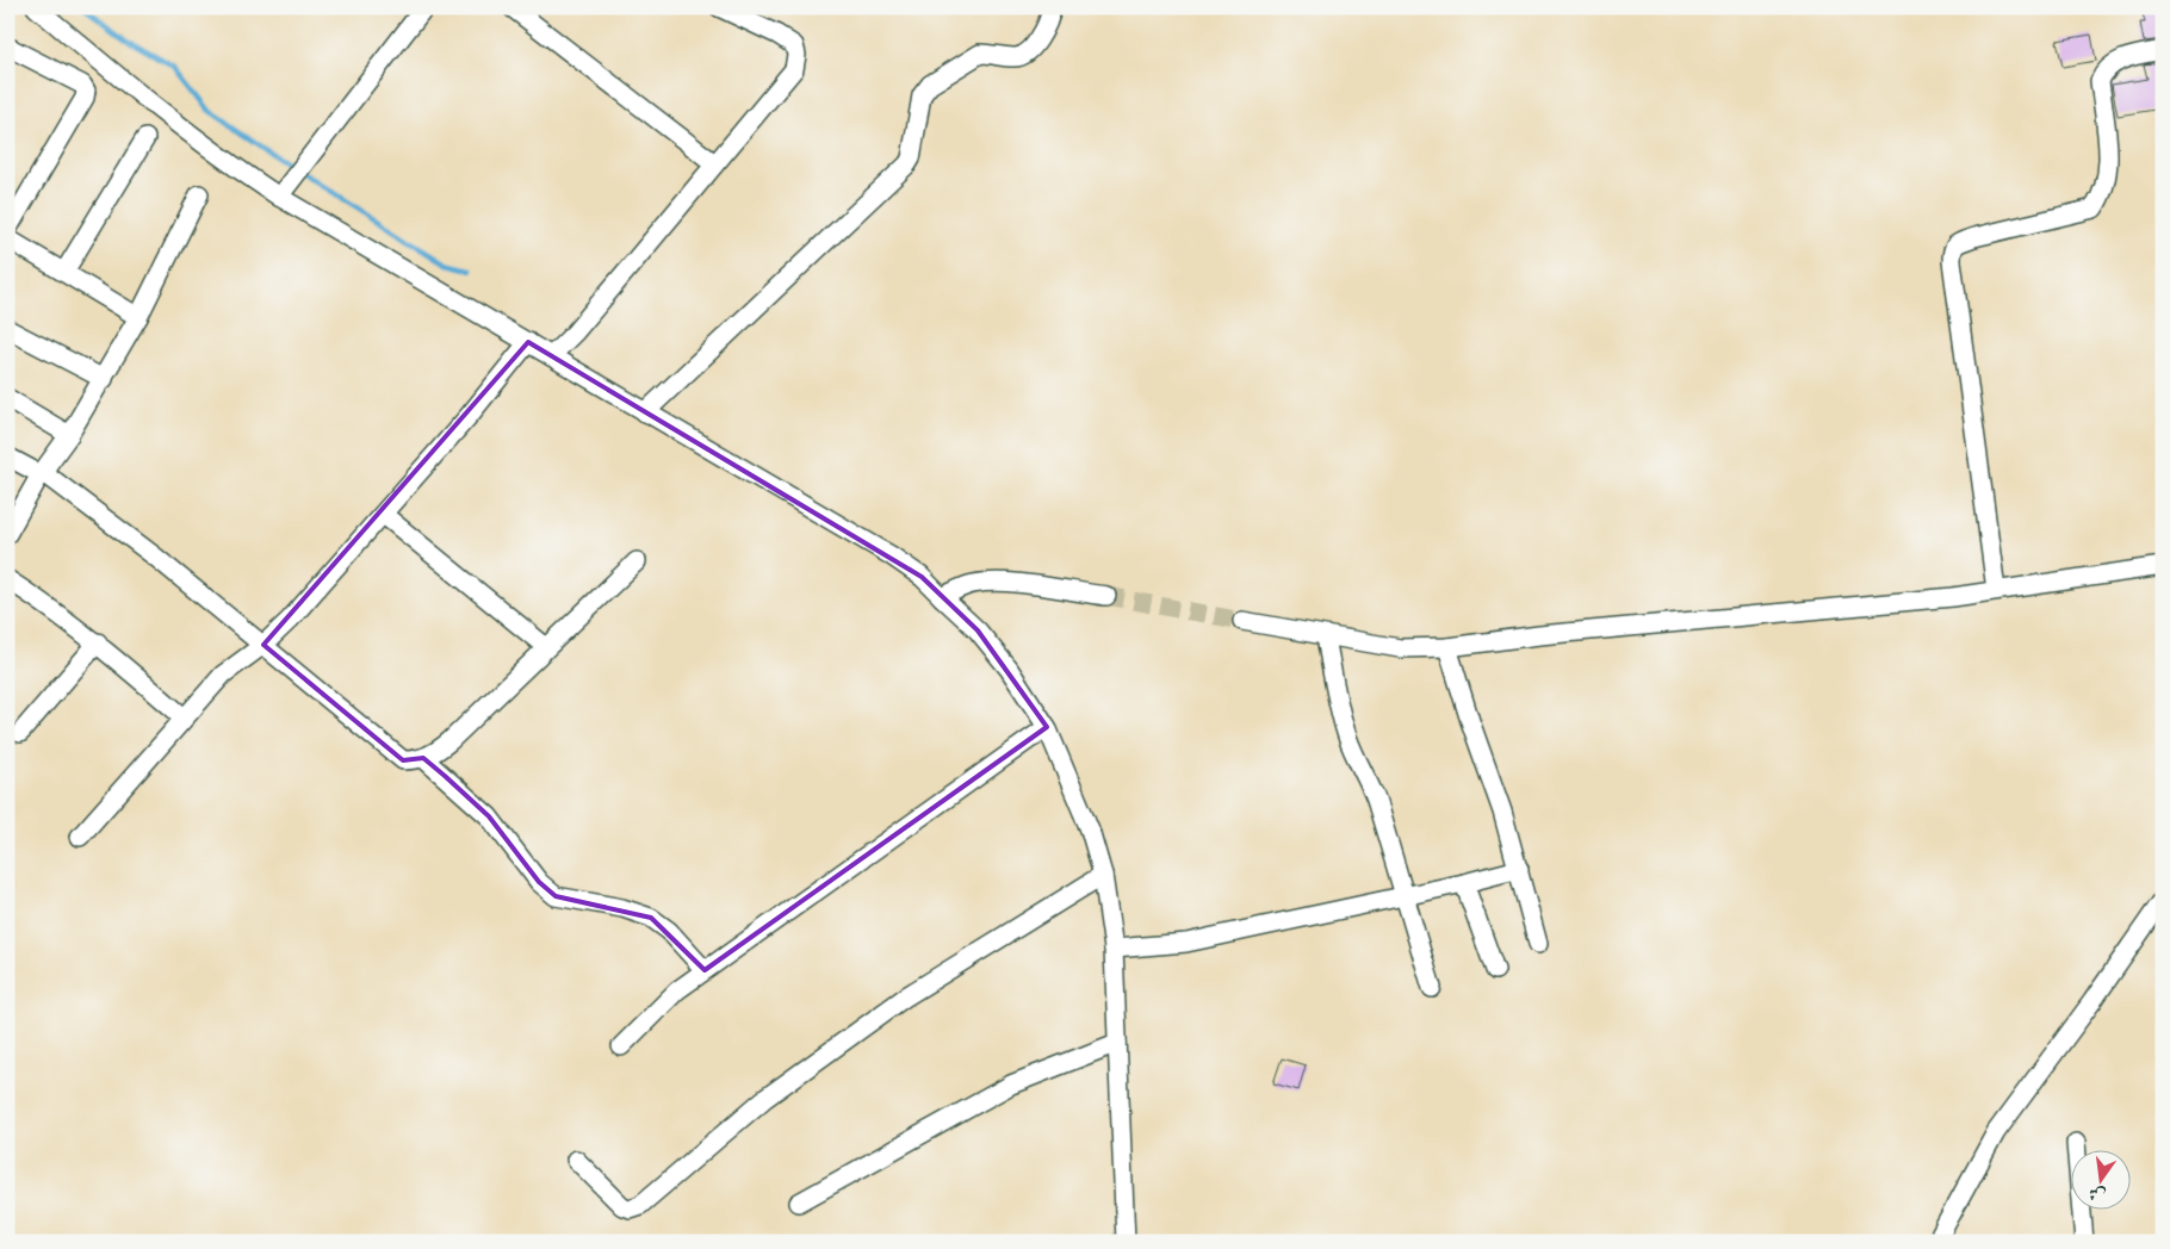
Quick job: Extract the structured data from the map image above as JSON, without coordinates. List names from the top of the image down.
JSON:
{
  "north": "bottom"
}
